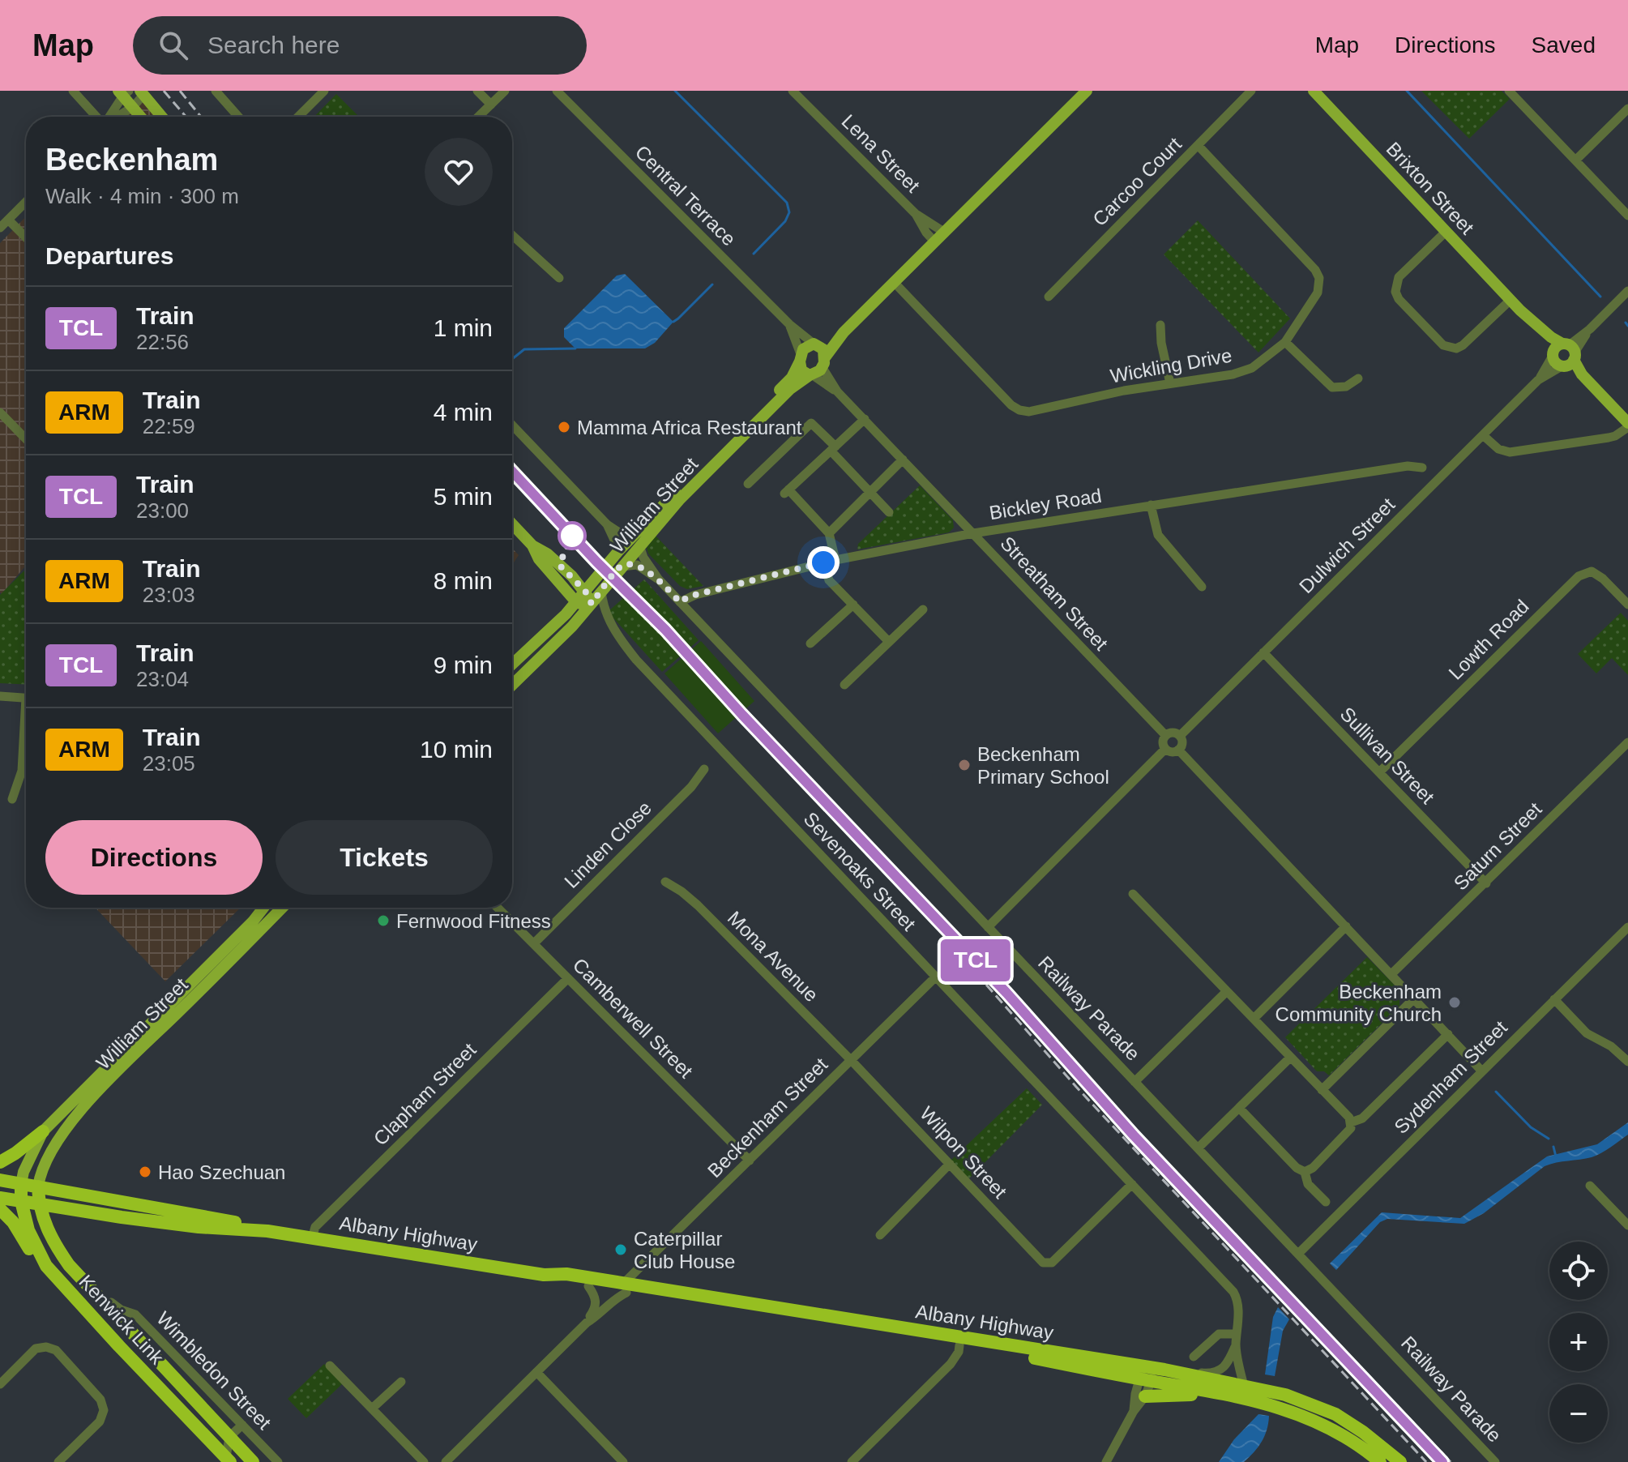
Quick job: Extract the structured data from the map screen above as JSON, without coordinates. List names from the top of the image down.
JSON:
{
  "streets": {
    "highway": ["Albany Highway", "Kenwick Link"],
    "main road": ["Brixton Street", "William Street"],
    "street": [
      "Lena Street",
      "Carcoo Court",
      "Central Terrace",
      "Wickling Drive",
      "Bickley Road",
      "Dulwich Street",
      "Streatham Street",
      "Lowth Road",
      "Sullivan Street",
      "Linden Close",
      "Saturn Street",
      "Sevenoaks Street",
      "Mona Avenue",
      "Railway Parade",
      "Camberwell Street",
      "Sydenham Street",
      "Clapham Street",
      "Beckenham Street",
      "Wilpon Street",
      "Wimbledon Street"
    ]
  },
  "crossings": [
    ["Lena Street", "William Street"],
    ["Carcoo Court", "Wickling Drive"],
    ["Brixton Street", "Dulwich Street"],
    ["Central Terrace", "William Street"],
    ["Wickling Drive", "William Street"],
    ["Bickley Road", "Streatham Street"],
    ["Bickley Road", "Railway Parade"],
    ["William Street", "Streatham Street"],
    ["William Street", "Sevenoaks Street"],
    ["William Street", "Railway Parade"],
    ["William Street", "Albany Highway"],
    ["William Street", "Kenwick Link"],
    ["Dulwich Street", "Streatham Street"],
    ["Dulwich Street", "Sullivan Street"],
    ["Lowth Road", "Sullivan Street"],
    ["Sullivan Street", "Saturn Street"],
    ["Linden Close", "Camberwell Street"],
    ["Sevenoaks Street", "Beckenham Street"],
    ["Sevenoaks Street", "Wilpon Street"],
    ["Sevenoaks Street", "Albany Highway"],
    ["Mona Avenue", "Beckenham Street"],
    ["Mona Avenue", "Wilpon Street"],
    ["Railway Parade", "Sydenham Street"],
    ["Camberwell Street", "Clapham Street"],
    ["Camberwell Street", "Beckenham Street"],
    ["Clapham Street", "Albany Highway"],
    ["Beckenham Street", "Wilpon Street"],
    ["Beckenham Street", "Albany Highway"],
    ["Albany Highway", "Kenwick Link"],
    ["Kenwick Link", "Wimbledon Street"]
  ],
  "places": [
    "Mamma Africa Restaurant",
    "Beckenham Primary School",
    "Fernwood Fitness",
    "Beckenham Community Church",
    "Hao Szechuan",
    "Caterpillar Club House"
  ],
  "page": {
    "header": "Map",
    "search": "Search here",
    "nav": ["Map", "Directions", "Saved"],
    "on_map": "TCL",
    "heading": [
      ["Beckenham", "Walk · 4 min · 300 m"],
      "Departures"
    ],
    "list": [
      {
        "mark": "TCL",
        "name": "Train",
        "note": "22:56",
        "value": "1 min"
      },
      {
        "mark": "ARM",
        "name": "Train",
        "note": "22:59",
        "value": "4 min"
      },
      {
        "mark": "TCL",
        "name": "Train",
        "note": "23:00",
        "value": "5 min"
      },
      {
        "mark": "ARM",
        "name": "Train",
        "note": "23:03",
        "value": "8 min"
      },
      {
        "mark": "TCL",
        "name": "Train",
        "note": "23:04",
        "value": "9 min"
      },
      {
        "mark": "ARM",
        "name": "Train",
        "note": "23:05",
        "value": "10 min"
      }
    ],
    "buttons": ["Directions", "Tickets"],
    "map_buttons": ["+", "−"]
  }
}
